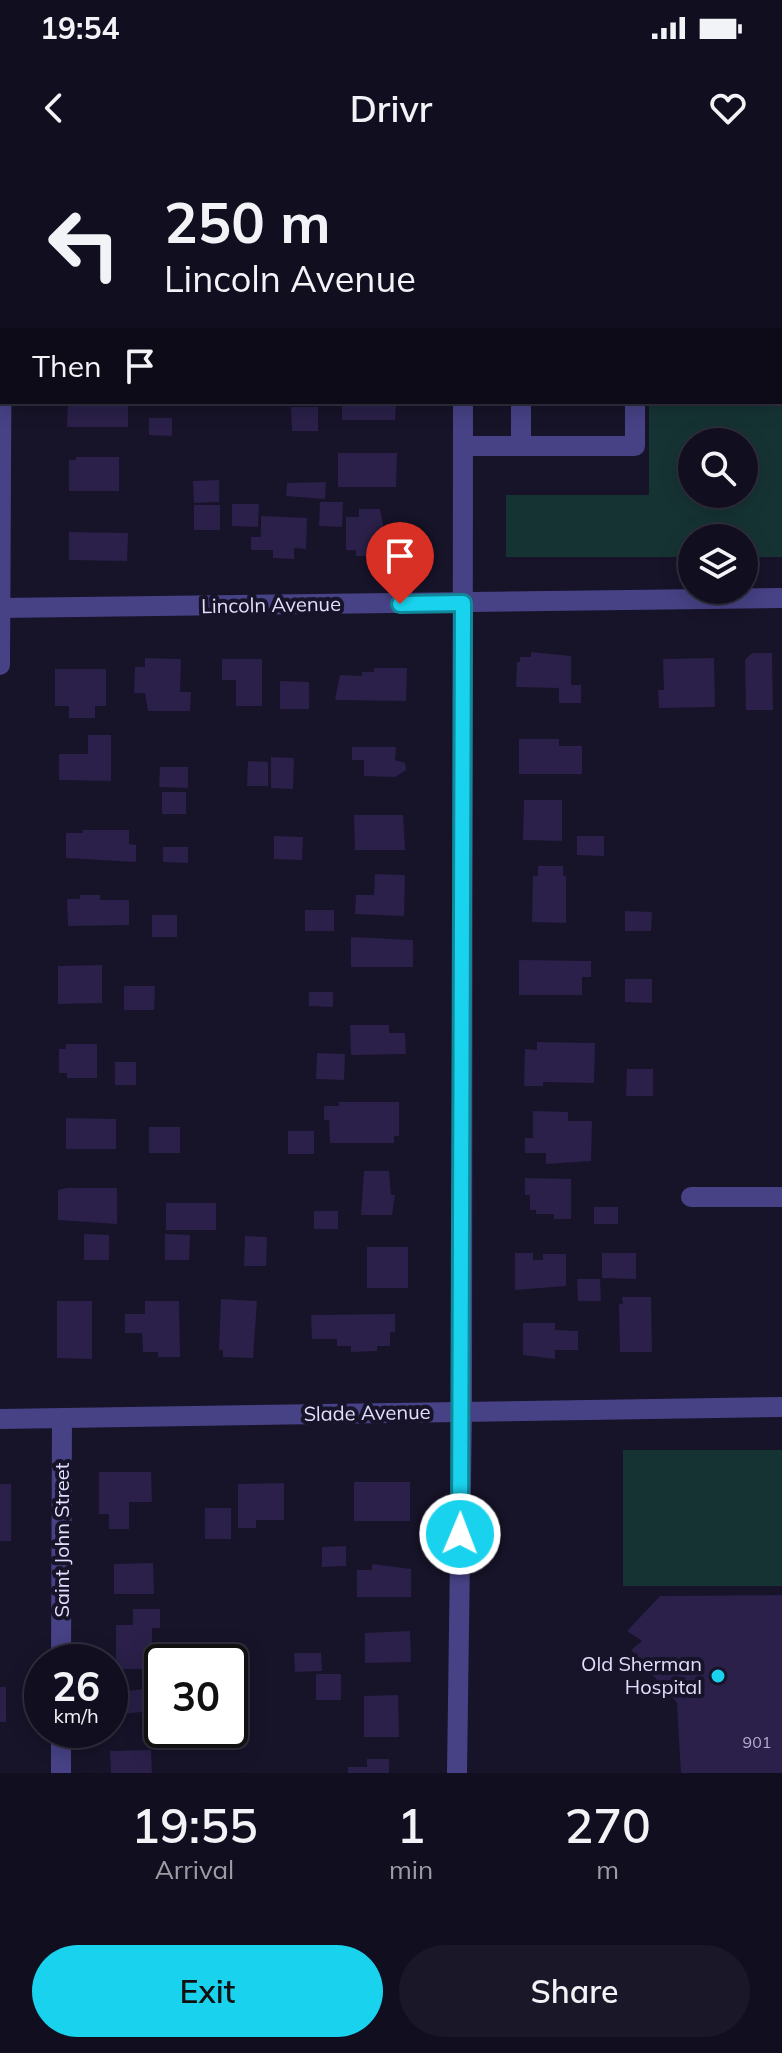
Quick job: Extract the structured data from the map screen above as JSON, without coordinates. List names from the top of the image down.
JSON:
{
  "streets": {
    "street": ["Lincoln Avenue", "Slade Avenue", "Saint John Street"]
  },
  "crossings": [
    ["Slade Avenue", "Saint John Street"]
  ],
  "places": ["Old Sherman Hospital"],
  "house_numbers": ["901"],
  "page": {
    "status": "19:54",
    "header": "Drivr",
    "turn": ["250 m", "Lincoln Avenue"],
    "then": "Then",
    "speed": "26 km/h",
    "limit": "30",
    "eta": [
      "19:55",
      "Arrival",
      "1",
      "min",
      "270",
      "m"
    ],
    "buttons": ["Exit", "Share"]
  }
}
